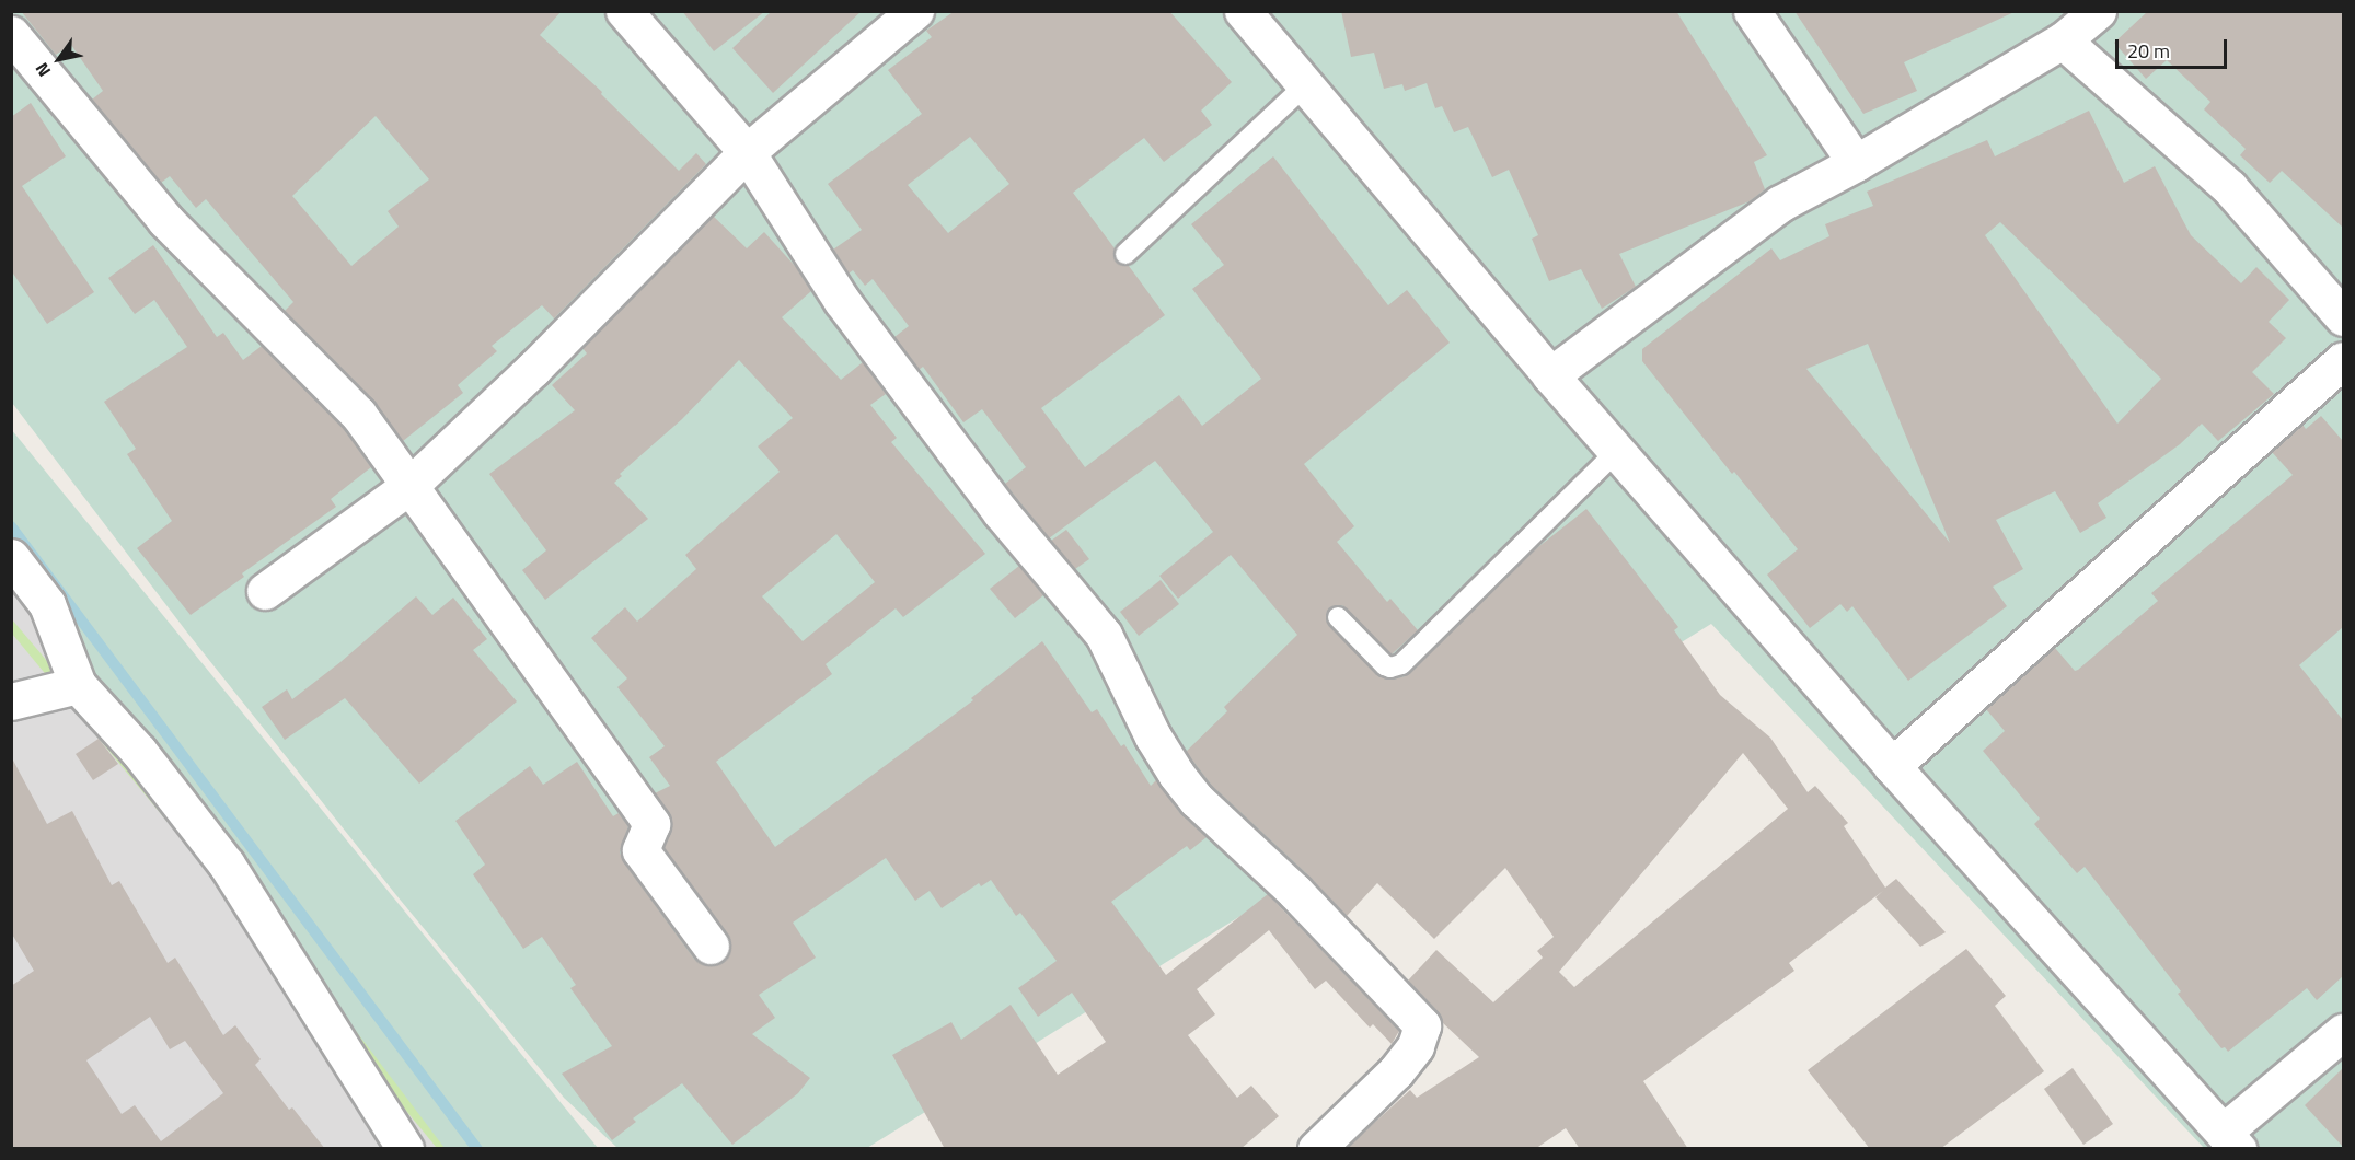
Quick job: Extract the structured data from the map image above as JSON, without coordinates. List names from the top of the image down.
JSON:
{
  "scale_bar": "20 m",
  "north": "bottom left"
}
